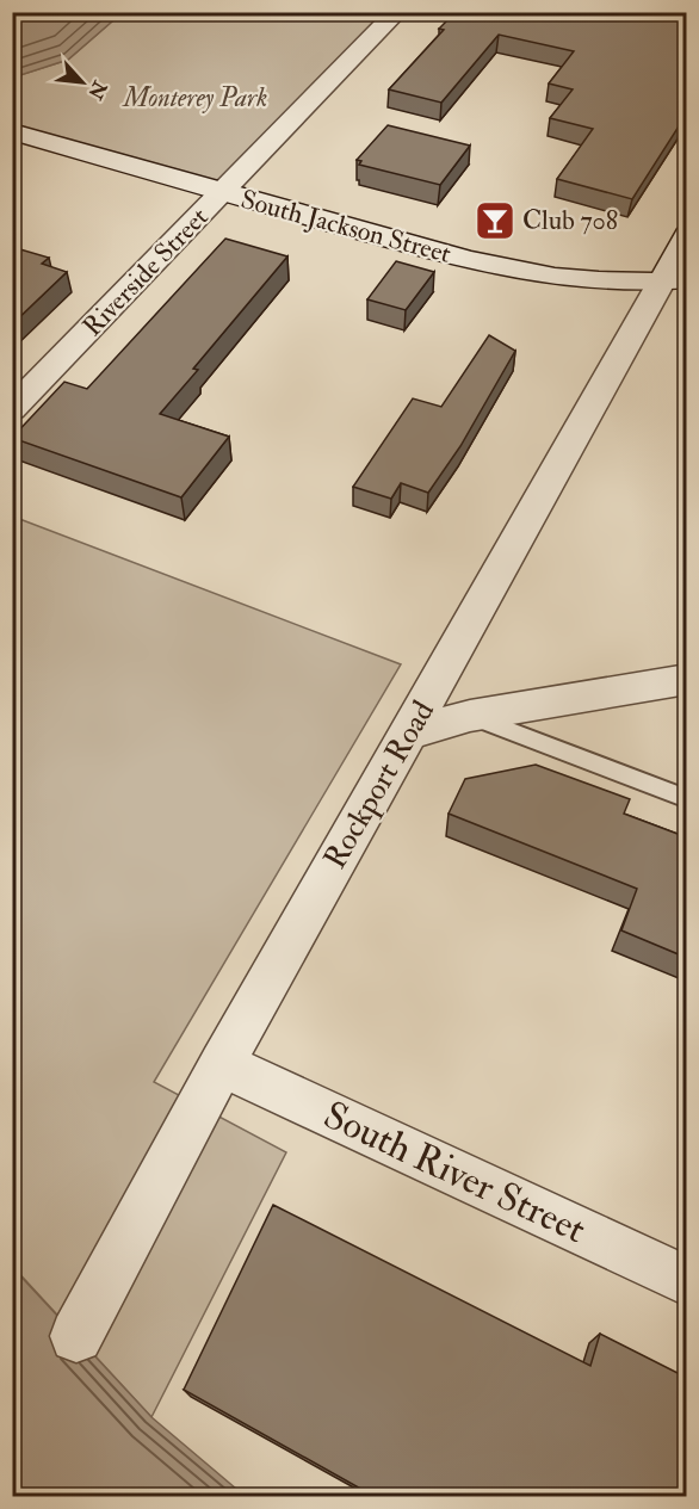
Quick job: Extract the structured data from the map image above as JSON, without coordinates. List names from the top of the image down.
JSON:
{
  "streets": {
    "street": [
      "South Jackson Street",
      "Riverside Street",
      "Rockport Road",
      "South River Street"
    ]
  },
  "crossings": [
    ["South Jackson Street", "Riverside Street"],
    ["South Jackson Street", "Rockport Road"],
    ["Rockport Road", "South River Street"]
  ],
  "parks": ["Monterey Park"],
  "places": {
    "bar": ["Club 708"]
  },
  "north": "bottom right"
}
